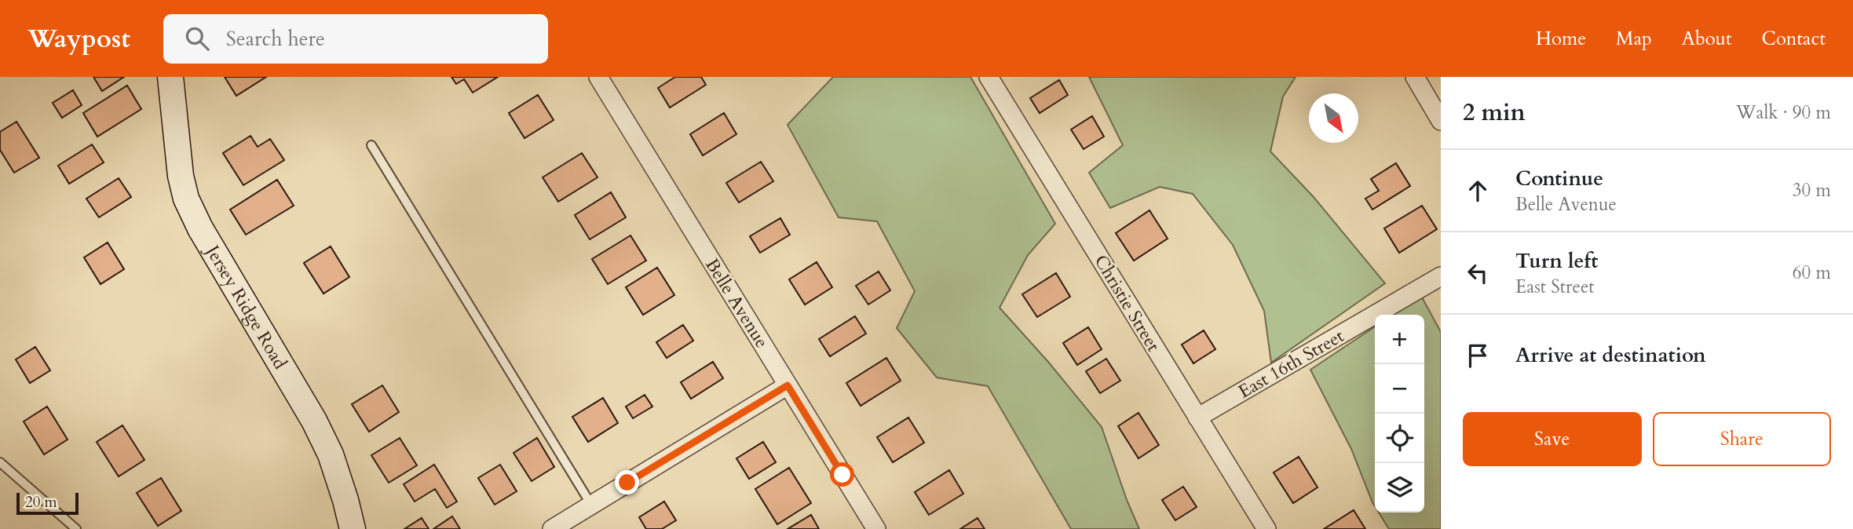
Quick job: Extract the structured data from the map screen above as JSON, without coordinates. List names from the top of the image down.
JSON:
{
  "streets": {
    "street": [
      "Belle Avenue",
      "Christie Street",
      "Jersey Ridge Road",
      "East 16th Street"
    ]
  },
  "crossings": [
    ["Christie Street", "East 16th Street"]
  ],
  "scale_bar": "20 m",
  "north": "bottom right",
  "page": {
    "header": "Waypost",
    "search": "Search here",
    "nav": [
      "Home",
      "Map",
      "About",
      "Contact"
    ],
    "heading": ["2 min", "Walk · 90 m"],
    "list": [
      ["Continue", "Belle Avenue", "30 m"],
      ["Turn left", "East Street", "60 m"],
      "Arrive at destination"
    ],
    "map_buttons": ["+", "−"],
    "buttons": ["Save", "Share"],
    "scale": "20 m"
  }
}
